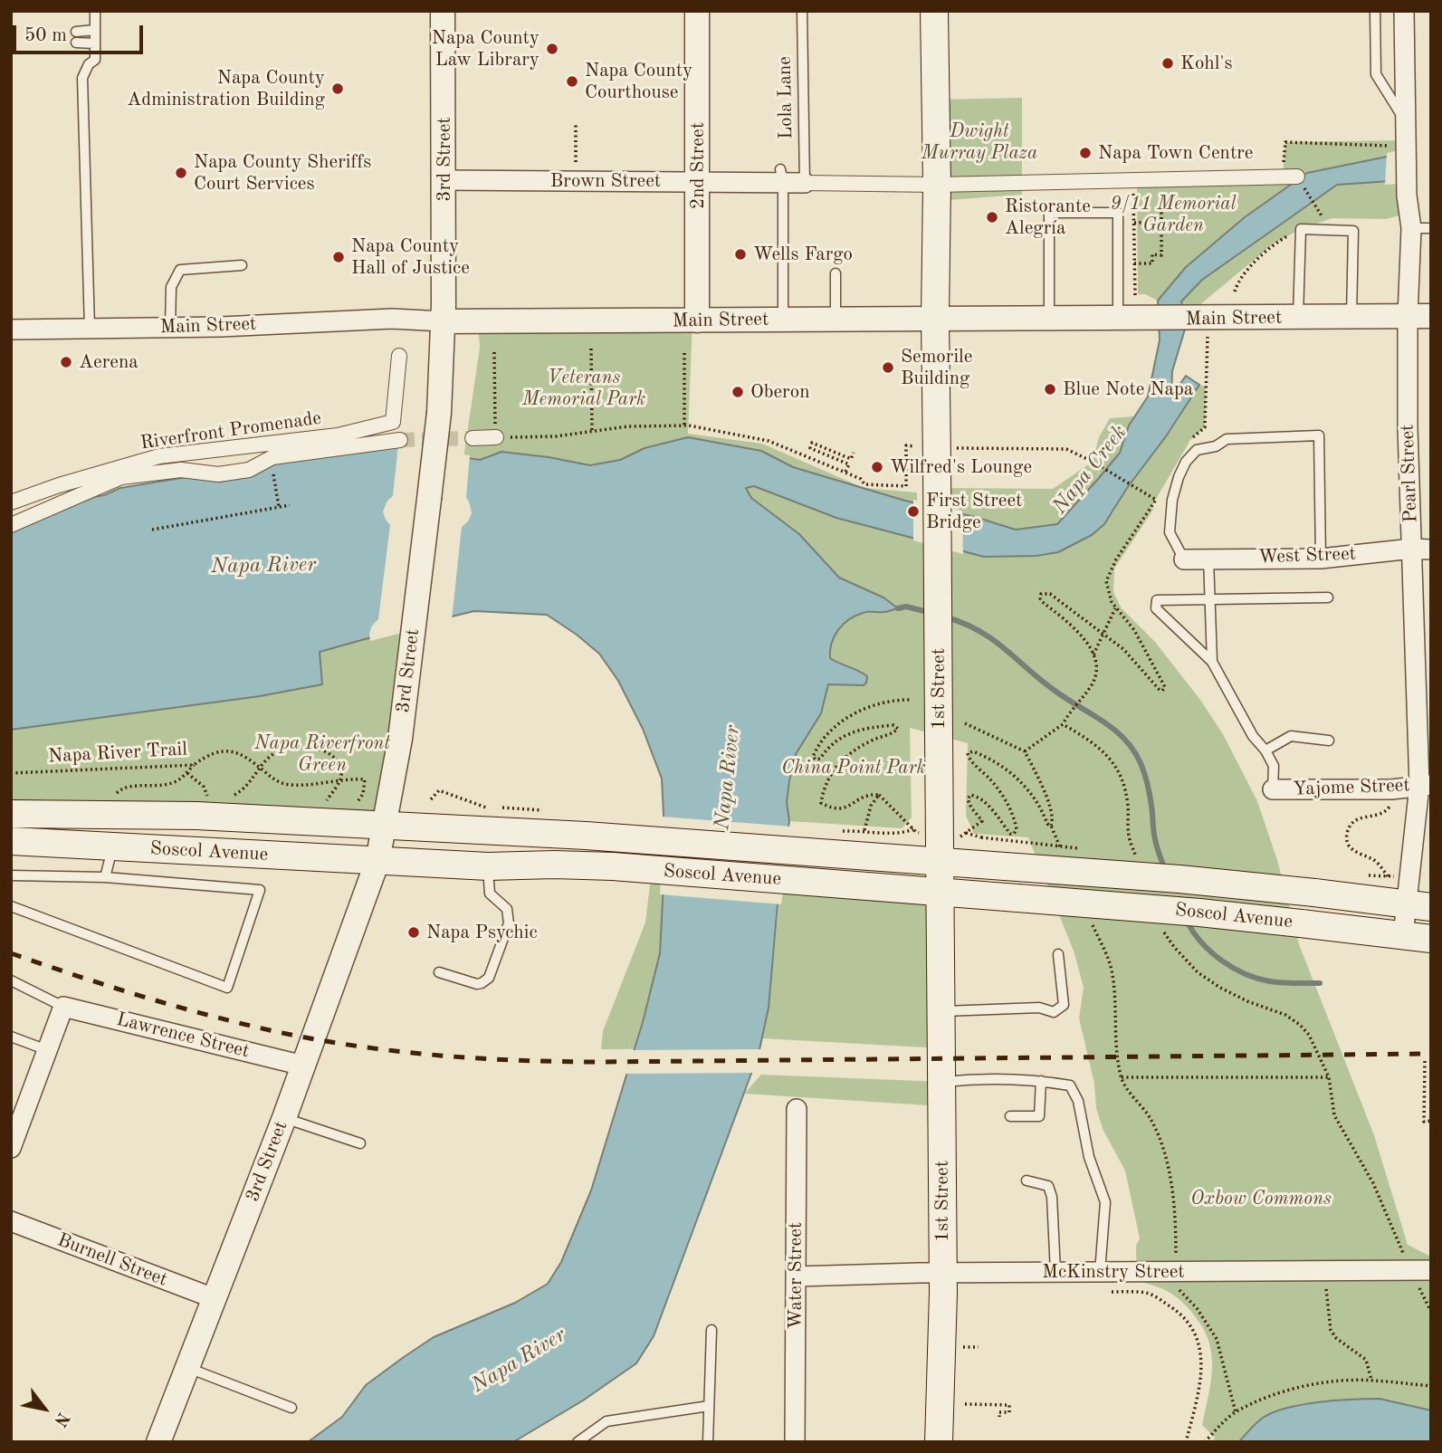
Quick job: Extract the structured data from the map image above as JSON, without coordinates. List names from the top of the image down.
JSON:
{
  "streets": {
    "main road": ["1st Street", "Soscol Avenue"],
    "street": [
      "3rd Street",
      "2nd Street",
      "Brown Street",
      "Main Street",
      "Riverfront Promenade",
      "Pearl Street",
      "West Street",
      "Yajome Street",
      "Lawrence Street",
      "Burnell Street",
      "McKinstry Street",
      "Water Street"
    ],
    "lane": ["Lola Lane"],
    "path": ["Napa River Trail"]
  },
  "crossings": [
    ["Lola Lane", "Brown Street"],
    ["3rd Street", "Brown Street"],
    ["3rd Street", "Main Street"],
    ["3rd Street", "Soscol Avenue"],
    ["3rd Street", "Lawrence Street"],
    ["3rd Street", "Burnell Street"],
    ["2nd Street", "Brown Street"],
    ["2nd Street", "Main Street"],
    ["Main Street", "Pearl Street"],
    ["Main Street", "1st Street"],
    ["Pearl Street", "West Street"],
    ["Pearl Street", "Yajome Street"],
    ["Pearl Street", "Soscol Avenue"],
    ["1st Street", "Soscol Avenue"],
    ["1st Street", "McKinstry Street"],
    ["McKinstry Street", "Water Street"]
  ],
  "water": ["Napa Creek", "Napa River"],
  "parks": [
    "Dwight Murray Plaza",
    "9/11 Memorial Garden",
    "Veterans Memorial Park",
    "Napa Riverfront Green",
    "China Point Park",
    "Oxbow Commons"
  ],
  "places": [
    "Napa County Law Library",
    "Kohl's",
    "Napa County Courthouse",
    "Napa County Administration Building",
    "Napa Town Centre",
    "Napa County Sheriffs Court Services",
    "Ristorante Alegría",
    "Wells Fargo",
    "Napa County Hall of Justice",
    "Aerena",
    "Semorile Building",
    "Blue Note Napa",
    "Oberon",
    "Wilfred's Lounge",
    "First Street Bridge",
    "Napa Psychic"
  ],
  "scale_bar": "50 m",
  "north": "bottom right"
}
